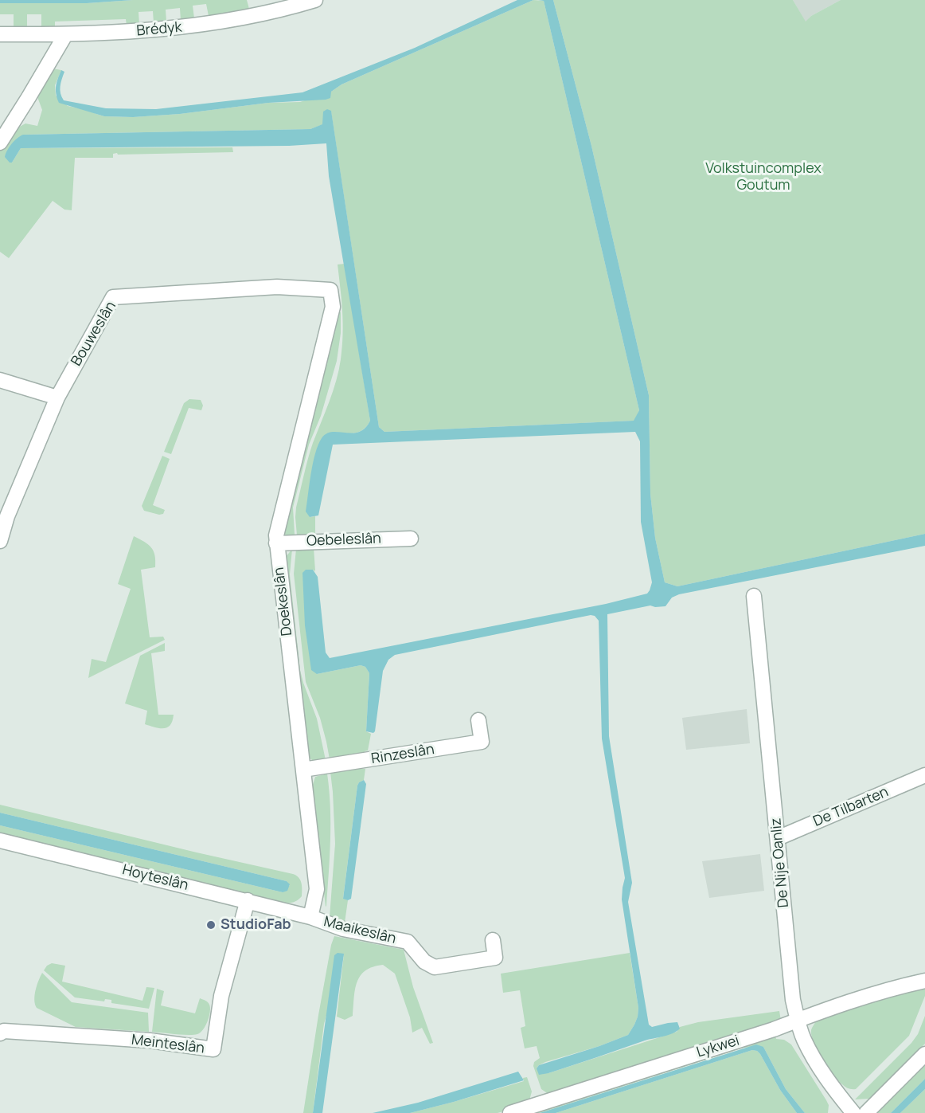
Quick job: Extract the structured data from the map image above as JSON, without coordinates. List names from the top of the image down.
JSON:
{
  "streets": {
    "street": [
      "Brédyk",
      "Bouweslân",
      "Oebeleslân",
      "Doekeslân",
      "Rinzeslân",
      "De Tilbarten",
      "De Nije Oanliz",
      "Hoyteslân",
      "Maaikeslân",
      "Meinteslân",
      "Lykwei"
    ]
  },
  "crossings": [
    ["Bouweslân", "Doekeslân"],
    ["Oebeleslân", "Doekeslân"],
    ["Doekeslân", "Rinzeslân"],
    ["Doekeslân", "Hoyteslân"],
    ["Doekeslân", "Maaikeslân"],
    ["De Tilbarten", "De Nije Oanliz"],
    ["De Nije Oanliz", "Lykwei"],
    ["Hoyteslân", "Maaikeslân"],
    ["Hoyteslân", "Meinteslân"]
  ],
  "parks": ["Volkstuincomplex Goutum"],
  "places": ["StudioFab"]
}
